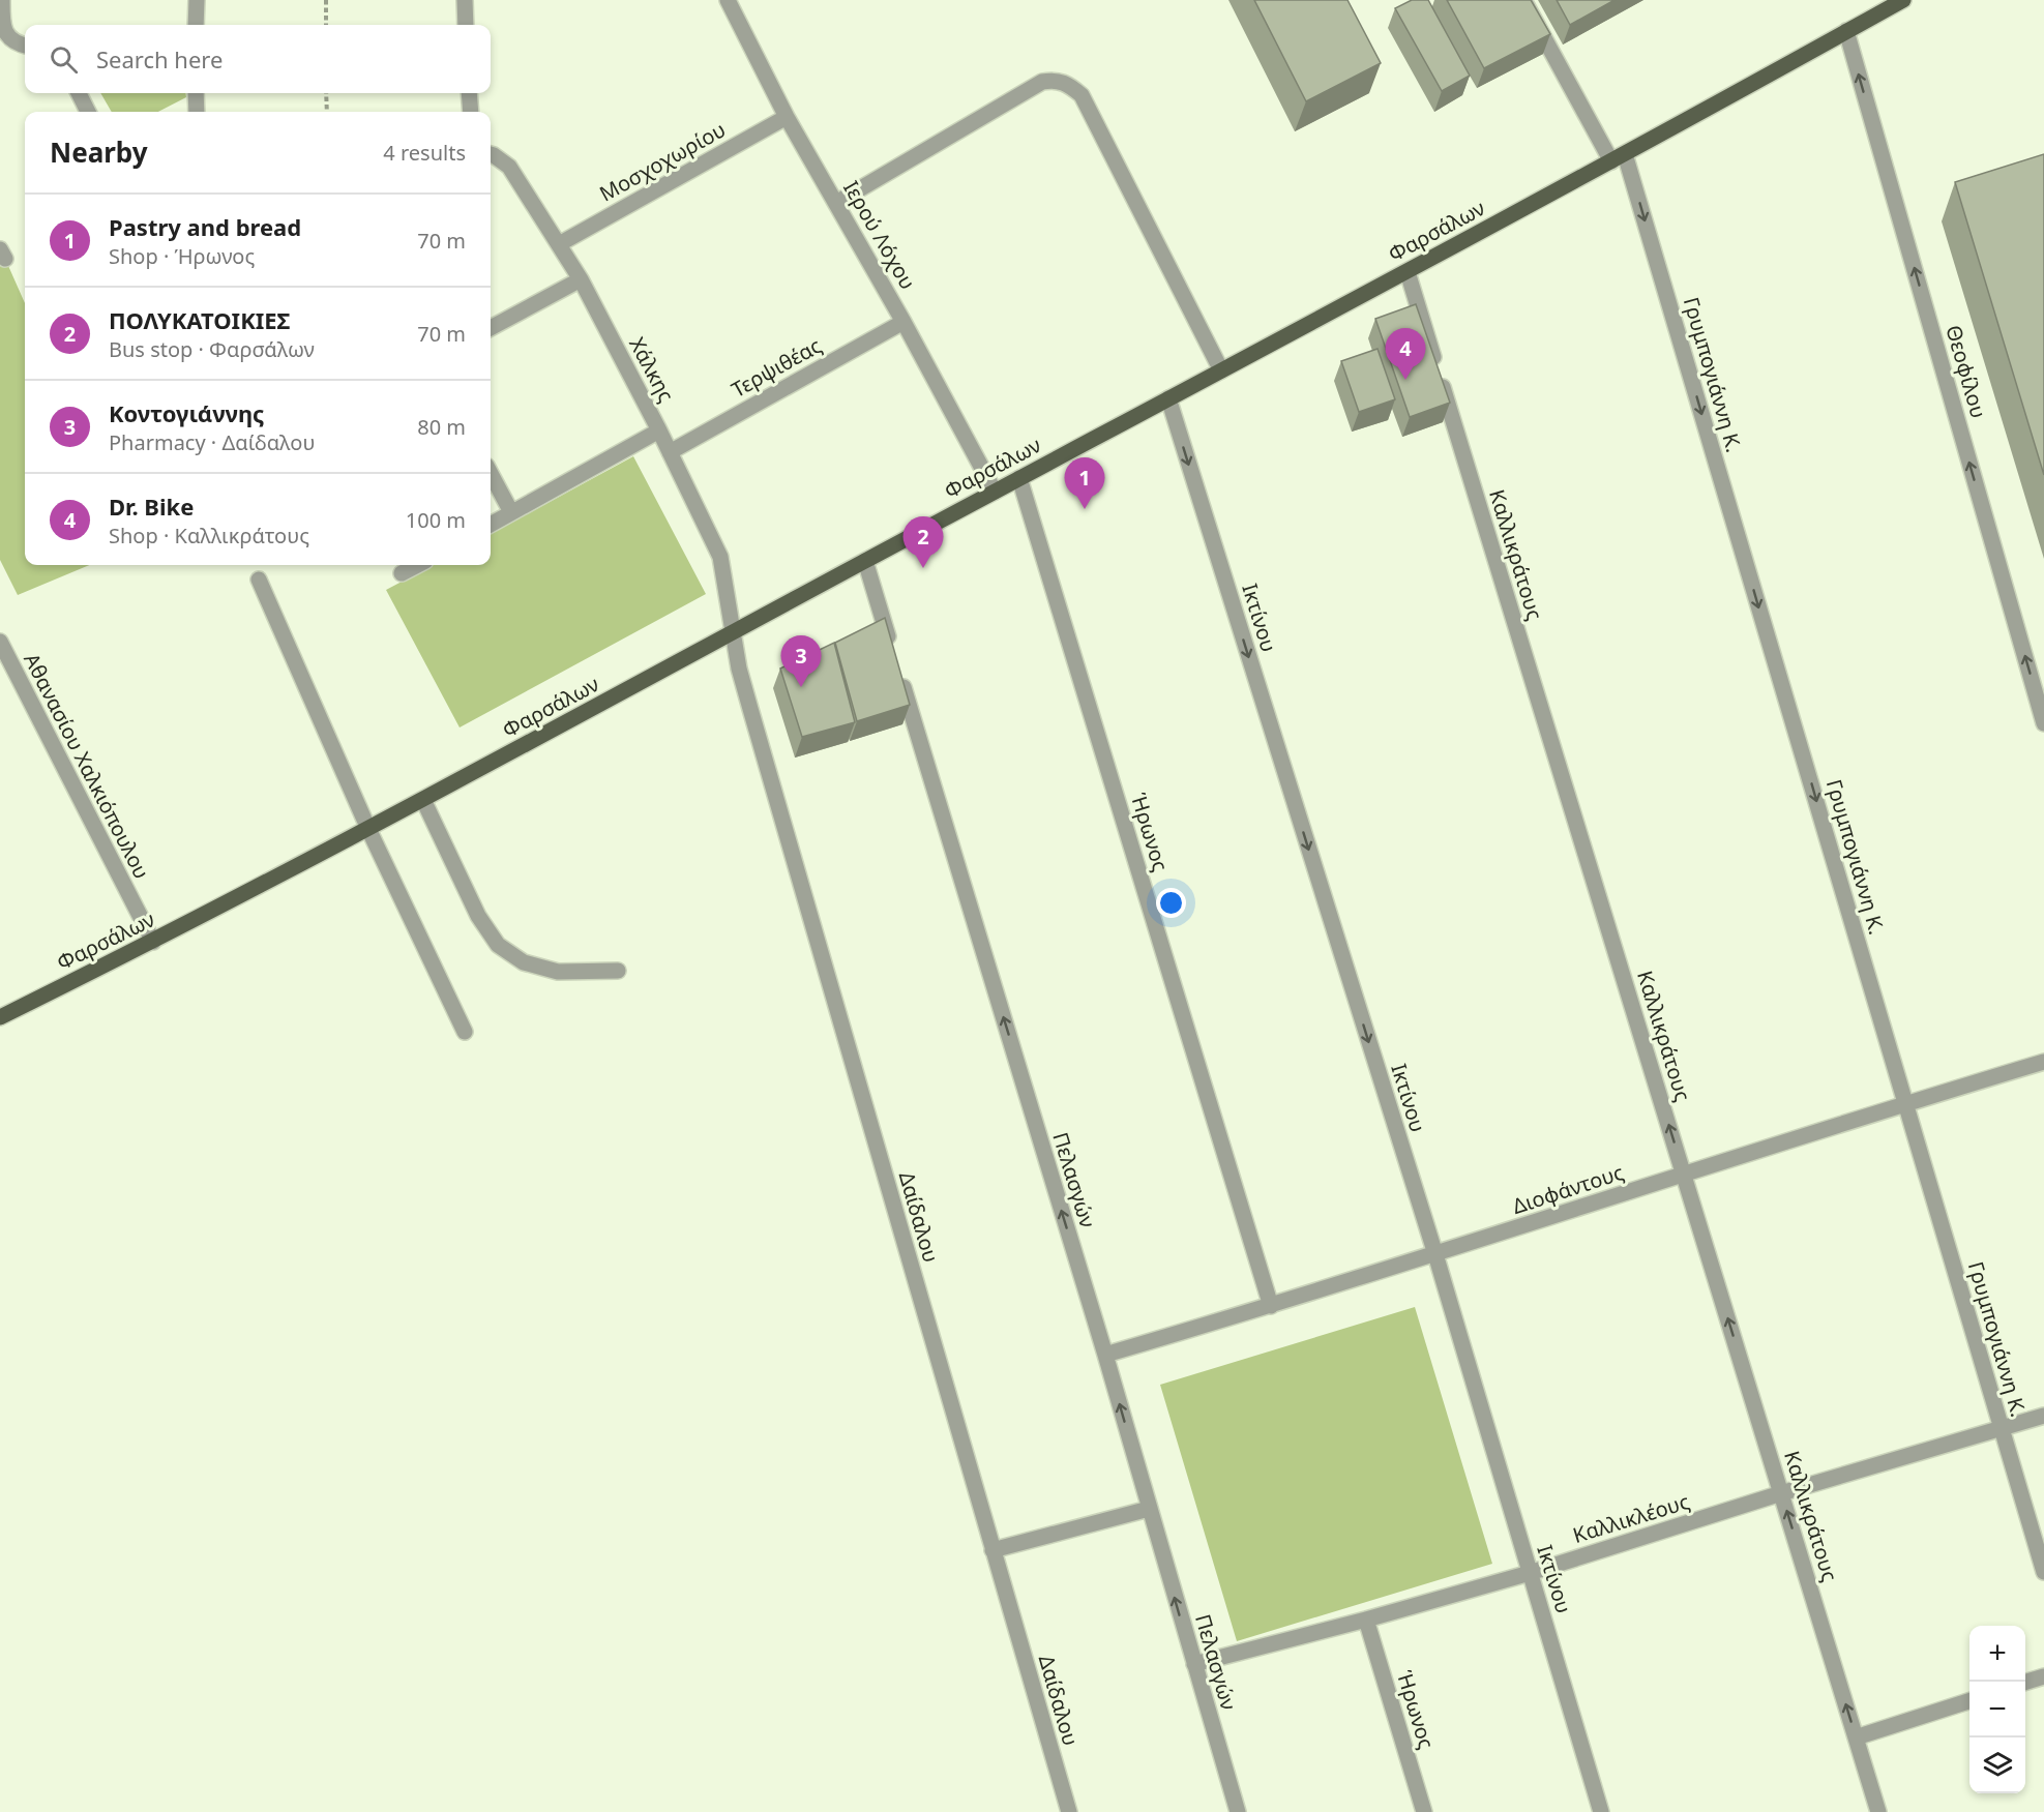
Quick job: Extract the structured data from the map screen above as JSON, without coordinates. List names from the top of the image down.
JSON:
{
  "streets": {
    "main road": ["Φαρσάλων"],
    "street": [
      "Μοσχοχωρίου",
      "Ιερού Λόχου",
      "Τερψιθέας",
      "Χάλκης",
      "Θεοφίλου",
      "Γρυμπογιάννη Κ.",
      "Καλλικράτους",
      "Ικτίνου",
      "Αθανασίου Χαλκιόπουλου",
      "Ήρωνος",
      "Πελασγών",
      "Διοφάντους",
      "Δαίδαλου",
      "Καλλικλέους"
    ]
  },
  "crossings": [
    ["Μοσχοχωρίου", "Ιερού Λόχου"],
    ["Μοσχοχωρίου", "Χάλκης"],
    ["Φαρσάλων", "Ιερού Λόχου"],
    ["Φαρσάλων", "Χάλκης"],
    ["Φαρσάλων", "Θεοφίλου"],
    ["Φαρσάλων", "Γρυμπογιάννη Κ."],
    ["Φαρσάλων", "Καλλικράτους"],
    ["Φαρσάλων", "Ικτίνου"],
    ["Φαρσάλων", "Αθανασίου Χαλκιόπουλου"],
    ["Φαρσάλων", "Ήρωνος"],
    ["Φαρσάλων", "Πελασγών"],
    ["Φαρσάλων", "Δαίδαλου"],
    ["Ιερού Λόχου", "Τερψιθέας"],
    ["Τερψιθέας", "Χάλκης"],
    ["Χάλκης", "Δαίδαλου"],
    ["Γρυμπογιάννη Κ.", "Διοφάντους"],
    ["Γρυμπογιάννη Κ.", "Καλλικλέους"],
    ["Καλλικράτους", "Διοφάντους"],
    ["Καλλικράτους", "Καλλικλέους"],
    ["Ικτίνου", "Διοφάντους"],
    ["Ικτίνου", "Καλλικλέους"],
    ["Ήρωνος", "Διοφάντους"],
    ["Ήρωνος", "Καλλικλέους"],
    ["Πελασγών", "Διοφάντους"],
    ["Πελασγών", "Καλλικλέους"]
  ],
  "one_way": [
    "Θεοφίλου",
    "Γρυμπογιάννη Κ.",
    "Καλλικράτους",
    "Ικτίνου",
    "Πελασγών"
  ],
  "page": {
    "search": "Search here",
    "heading": ["Nearby", "4 results"],
    "list": [
      {
        "mark": "1",
        "name": "Pastry and bread",
        "note": "Shop · Ήρωνος",
        "value": "70 m"
      },
      {
        "mark": "2",
        "name": "ΠΟΛΥΚΑΤΟΙΚΙΕΣ",
        "note": "Bus stop · Φαρσάλων",
        "value": "70 m"
      },
      {
        "mark": "3",
        "name": "Κοντογιάννης",
        "note": "Pharmacy · Δαίδαλου",
        "value": "80 m"
      },
      {
        "mark": "4",
        "name": "Dr. Bike",
        "note": "Shop · Καλλικράτους",
        "value": "100 m"
      }
    ],
    "pins": [
      "4",
      "1",
      "2",
      "3"
    ],
    "map_buttons": ["+", "−"]
  }
}
